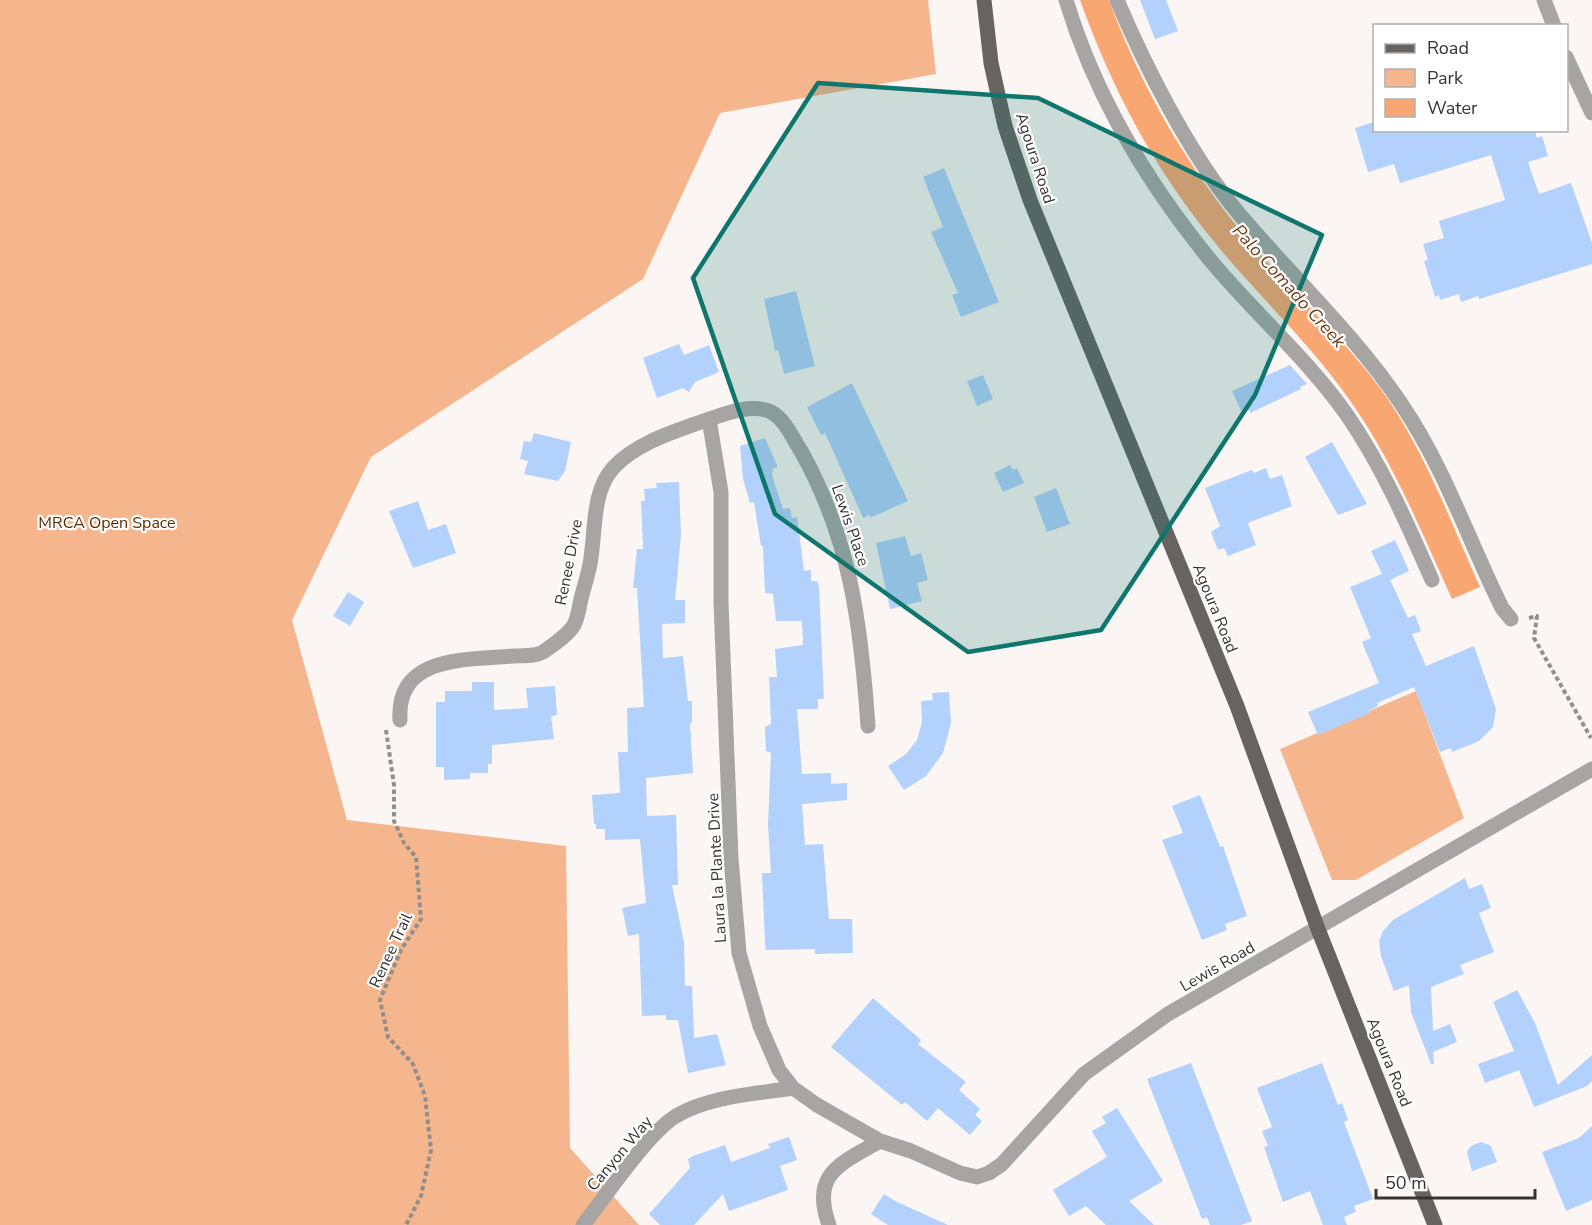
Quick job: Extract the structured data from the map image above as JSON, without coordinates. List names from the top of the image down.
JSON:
{
  "streets": {
    "main road": ["Agoura Road"],
    "street": [
      "Lewis Place",
      "Renee Drive",
      "Laura la Plante Drive",
      "Lewis Road",
      "Canyon Way"
    ],
    "path": ["Renee Trail"]
  },
  "crossings": [
    ["Agoura Road", "Lewis Road"],
    ["Lewis Place", "Renee Drive"],
    ["Lewis Place", "Laura la Plante Drive"],
    ["Renee Drive", "Laura la Plante Drive"],
    ["Renee Drive", "Renee Trail"],
    ["Laura la Plante Drive", "Lewis Road"],
    ["Laura la Plante Drive", "Canyon Way"]
  ],
  "water": ["Palo Comado Creek"],
  "parks": ["MRCA Open Space"],
  "legend": ["Road", "Park", "Water"],
  "scale_bar": "50 m"
}
